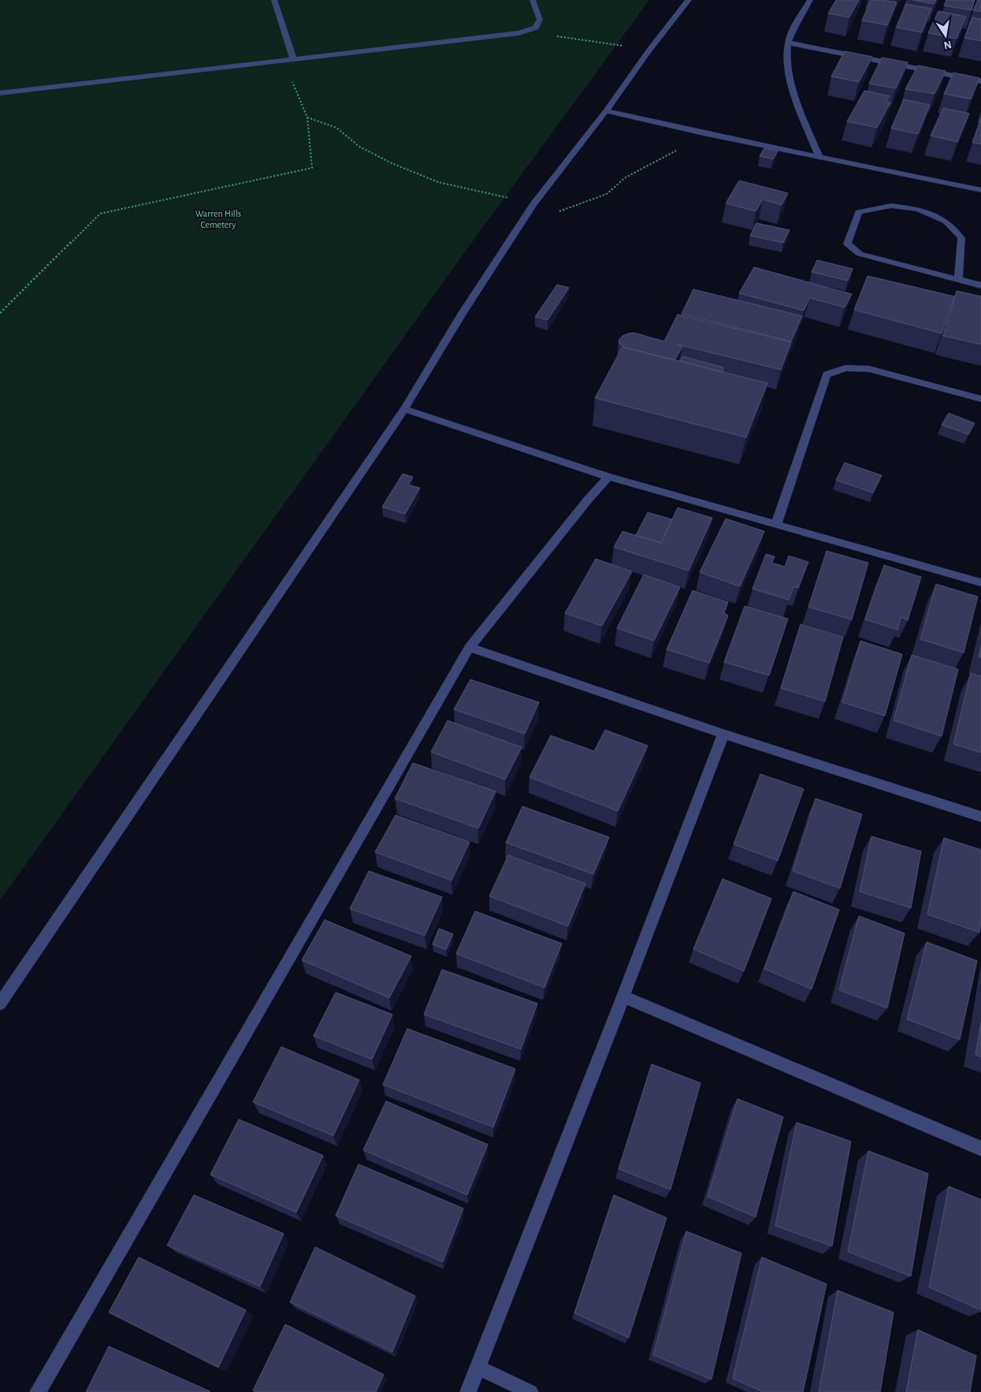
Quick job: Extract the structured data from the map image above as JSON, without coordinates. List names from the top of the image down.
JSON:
{
  "parks": ["Warren Hills Cemetery"],
  "north": "bottom"
}
